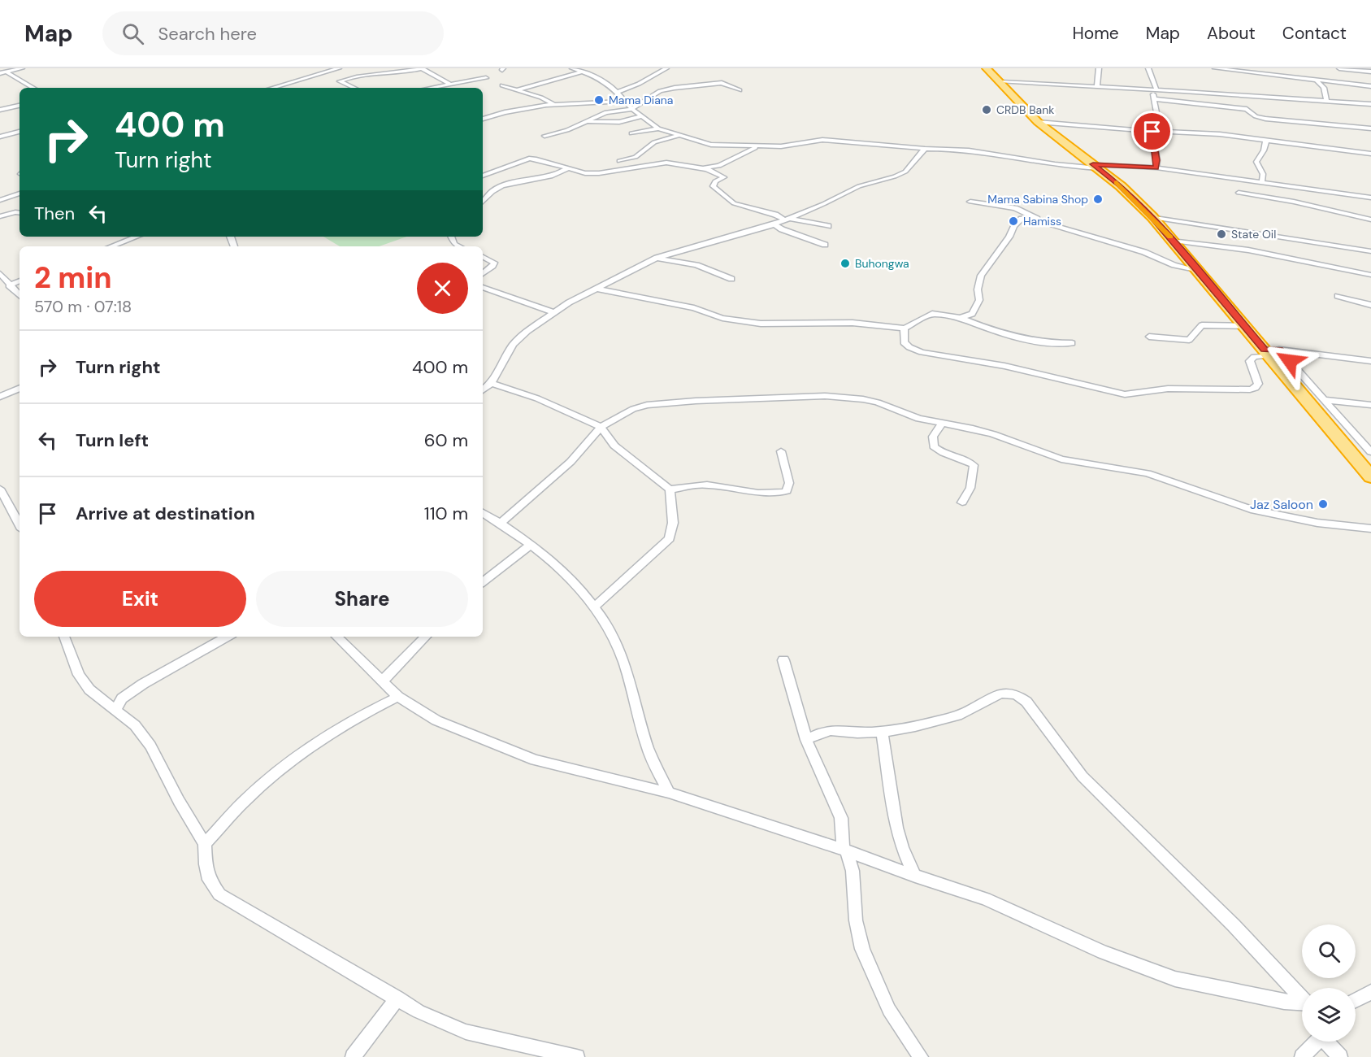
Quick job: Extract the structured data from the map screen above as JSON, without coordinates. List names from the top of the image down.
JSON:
{
  "places": [
    "Mama Diana",
    "CRDB Bank",
    "Mama Sabina Shop",
    "Hamiss",
    "State Oil",
    "Buhongwa",
    "Jaz Saloon"
  ],
  "page": {
    "header": "Map",
    "search": "Search here",
    "nav": [
      "Home",
      "Map",
      "About",
      "Contact"
    ],
    "turn": ["400 m", "Turn right"],
    "then": "Then",
    "heading": ["2 min", "570 m · 07:18"],
    "list": [
      {
        "name": "Turn right",
        "value": "400 m"
      },
      {
        "name": "Turn left",
        "value": "60 m"
      },
      {
        "name": "Arrive at destination",
        "value": "110 m"
      }
    ],
    "buttons": ["Exit", "Share"]
  }
}
